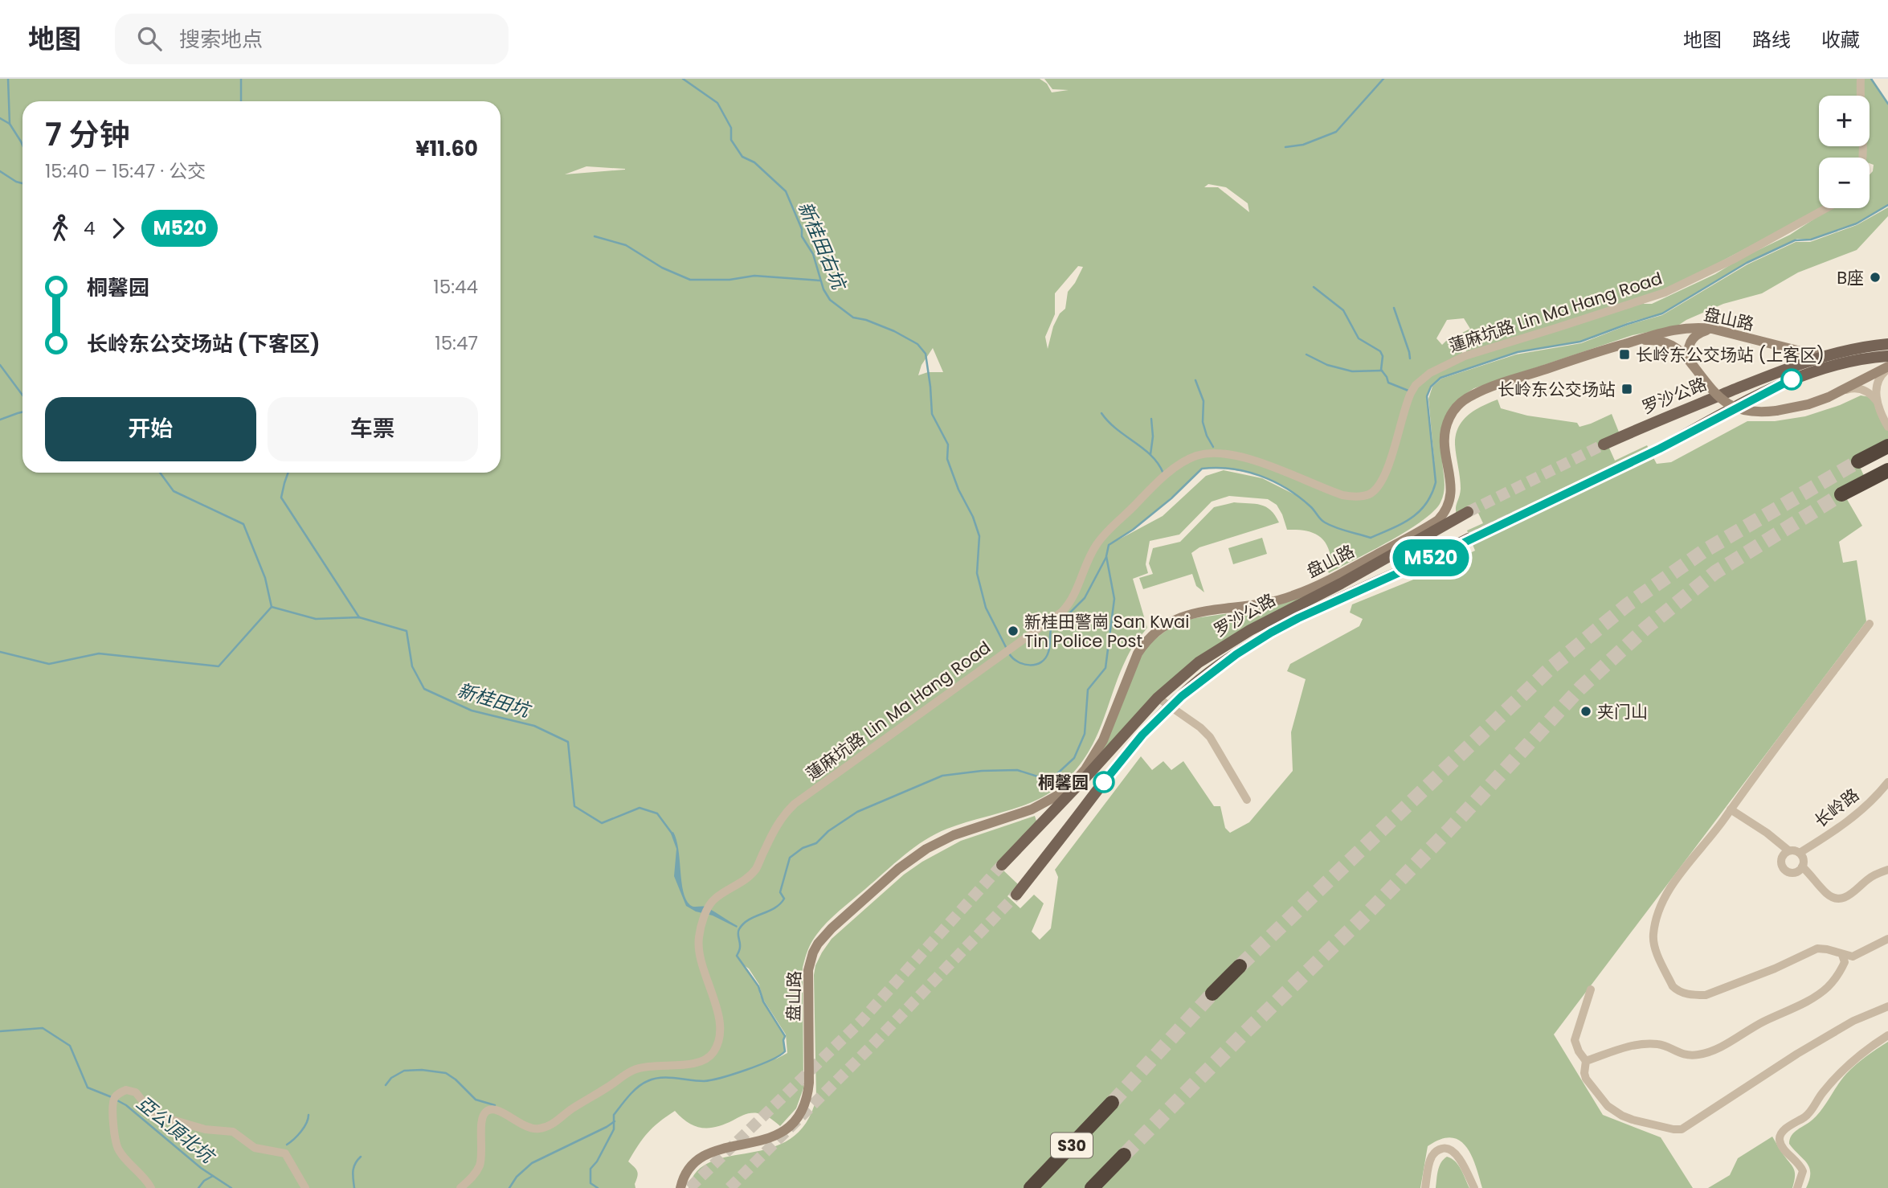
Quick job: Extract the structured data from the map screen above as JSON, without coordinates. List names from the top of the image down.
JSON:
{
  "streets": {
    "highway": ["S30"],
    "main road": ["盘山路", "罗沙公路"],
    "street": ["蓮麻坑路 Lin Ma Hang Road", "长岭路"]
  },
  "crossings": [
    ["盘山路", "罗沙公路"]
  ],
  "water": ["新桂田右坑", "新桂田坑", "亞公頂北坑"],
  "places": {
    "other": [
      "B座",
      "新桂田警崗 San Kwai Tin Police Post",
      "夹门山",
      "桐馨园"
    ],
    "transit": ["长岭东公交场站 (上客区)", "长岭东公交场站"]
  },
  "lines": ["bus line M520"],
  "page": {
    "header": "地图",
    "search": "搜索地点",
    "nav": ["地图", "路线", "收藏"],
    "on_map": "M520",
    "map_buttons": ["+", "−"],
    "heading": ["7 分钟", "15:40 – 15:47 · 公交", "¥11.60"],
    "legs": ["4", "M520"],
    "list": [
      {
        "name": "桐馨园",
        "value": "15:44"
      },
      {
        "name": "长岭东公交场站 (下客区)",
        "value": "15:47"
      }
    ],
    "buttons": ["开始", "车票"]
  }
}
